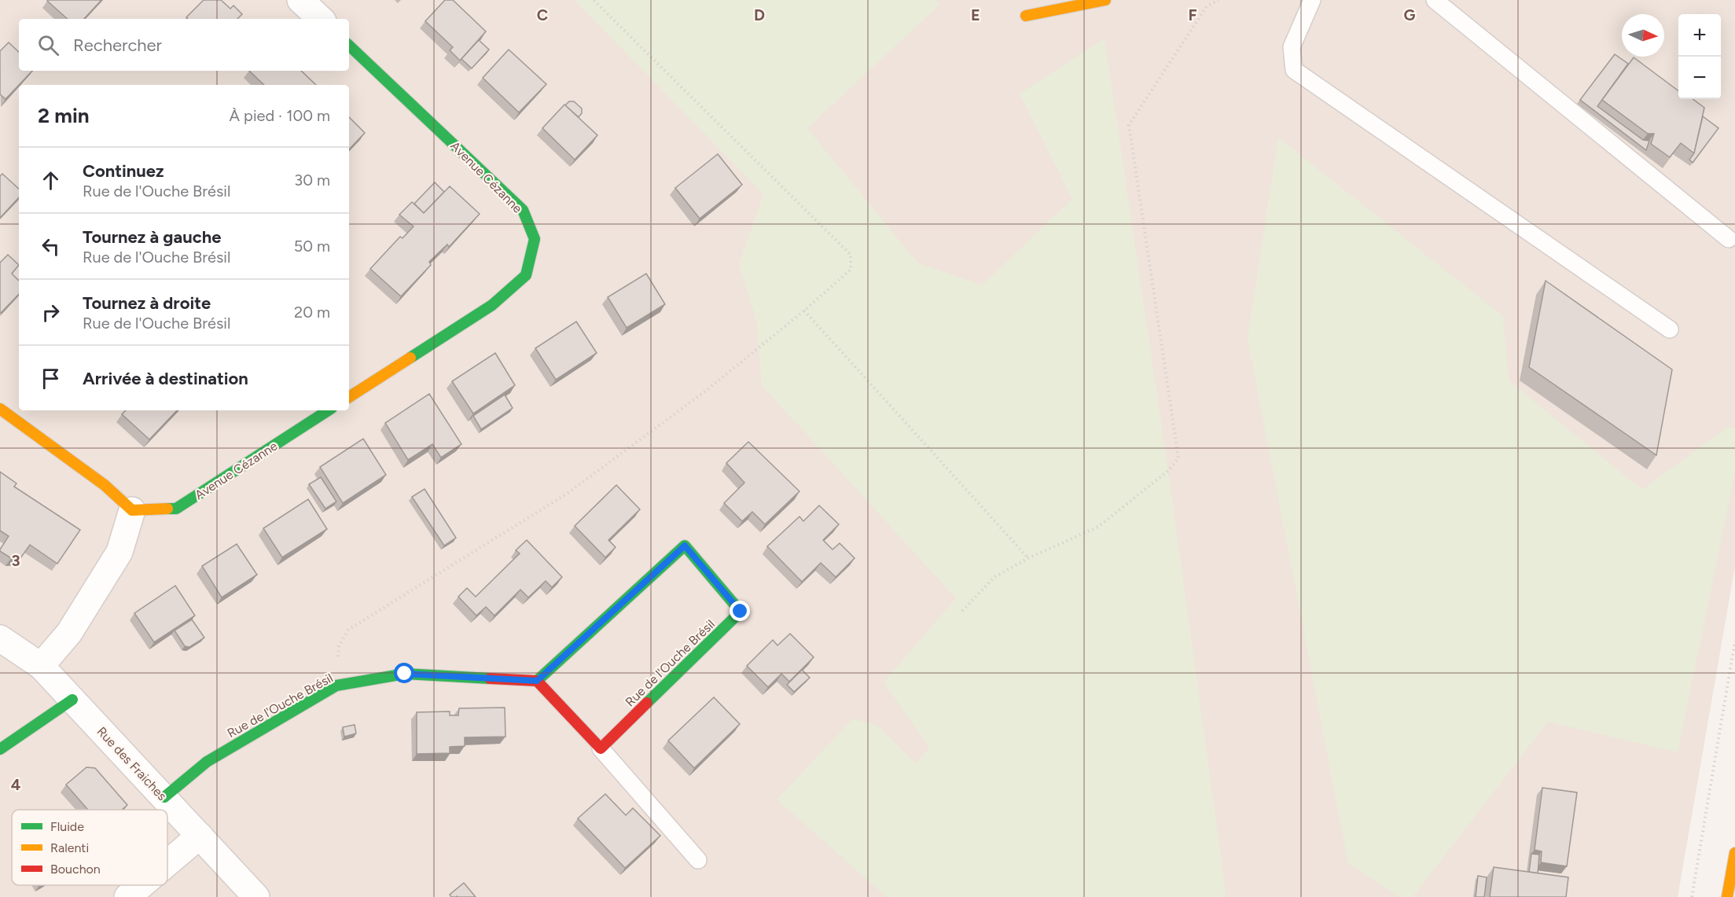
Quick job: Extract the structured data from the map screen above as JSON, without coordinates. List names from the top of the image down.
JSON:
{
  "streets": {
    "street": ["Avenue Cézanne", "Rue de l'Ouche Brésil", "Rue des Fraiches"]
  },
  "crossings": [
    ["Rue de l'Ouche Brésil", "Rue des Fraiches"]
  ],
  "legend": ["Fluide", "Ralenti", "Bouchon"],
  "north": "right",
  "page": {
    "map_buttons": ["+", "−"],
    "search": "Rechercher",
    "heading": ["2 min", "À pied · 100 m"],
    "list": [
      ["Continuez", "Rue de l'Ouche Brésil", "30 m"],
      ["Tournez à gauche", "Rue de l'Ouche Brésil", "50 m"],
      ["Tournez à droite", "Rue de l'Ouche Brésil", "20 m"],
      "Arrivée à destination"
    ]
  },
  "grid": {
    "columns": [
      "C",
      "D",
      "E",
      "F",
      "G"
    ],
    "rows": ["3", "4"]
  }
}
